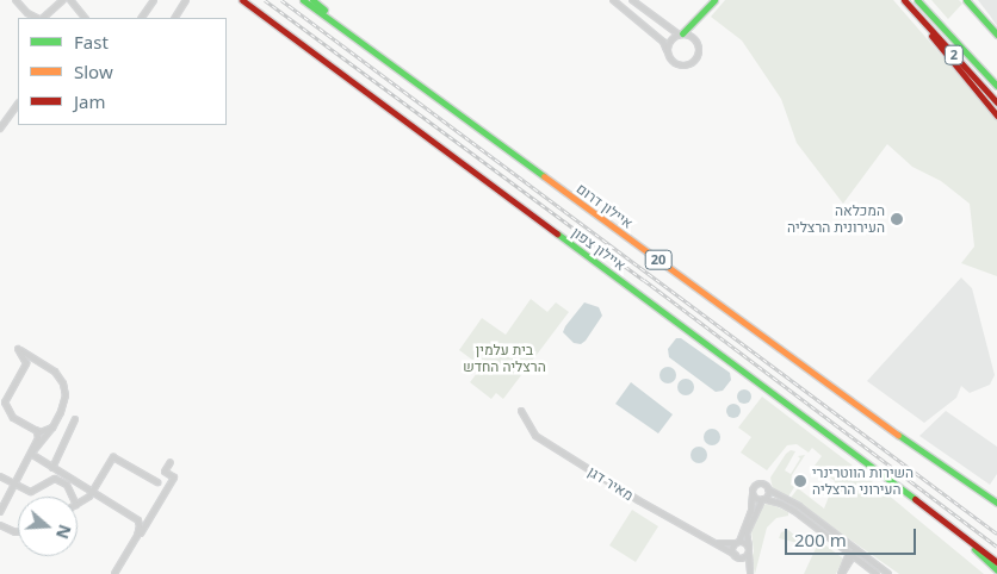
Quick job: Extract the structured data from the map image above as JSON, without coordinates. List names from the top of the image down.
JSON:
{
  "streets": {
    "main road": [
      "2",
      "איילון דרום",
      "איילון צפון",
      "20"
    ],
    "street": ["מאיר דגן"]
  },
  "parks": ["בית עלמין הרצליה החדש"],
  "places": ["המכלאה העירונית הרצליה", "השירות הווטרינרי העירוני הרצליה"],
  "legend": ["Fast", "Slow", "Jam"],
  "scale_bar": "200 m",
  "north": "right"
}
